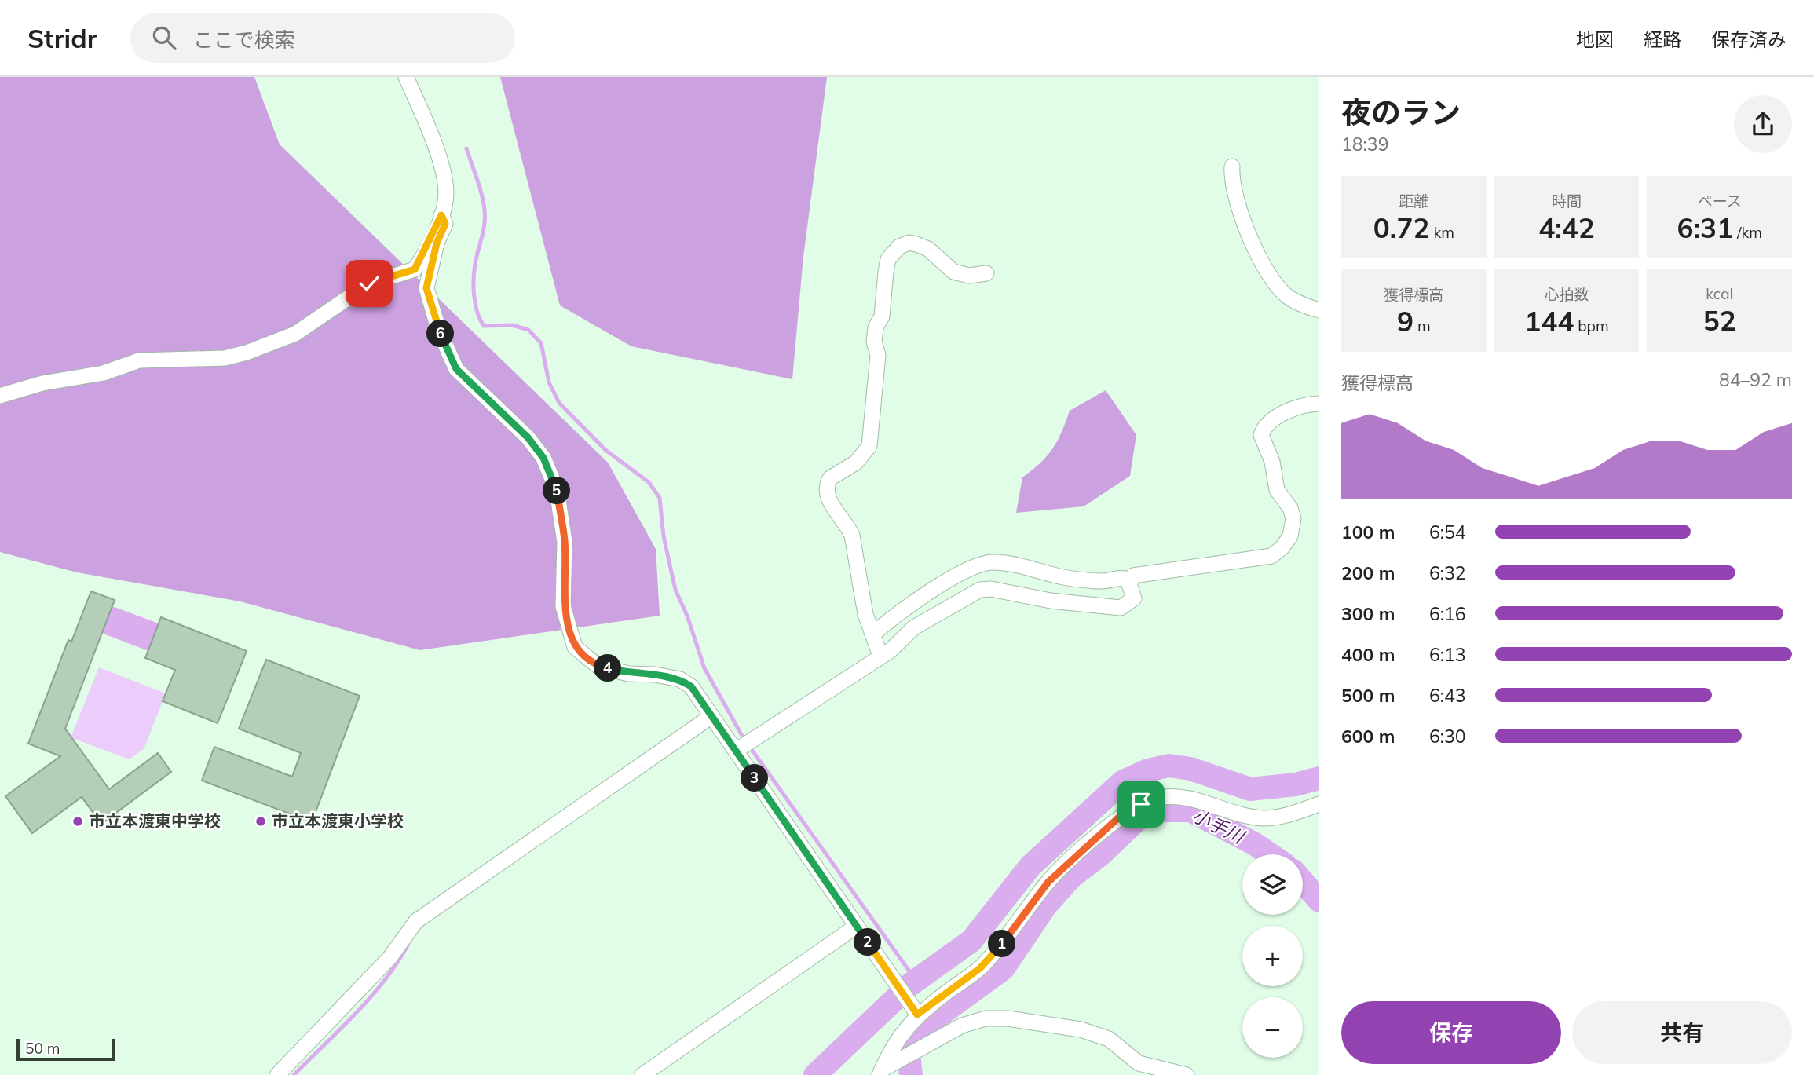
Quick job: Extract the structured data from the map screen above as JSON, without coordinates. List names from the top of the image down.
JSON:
{
  "water": ["小手川"],
  "places": ["市立本渡東中学校", "市立本渡東小学校"],
  "scale_bar": "50 m",
  "page": {
    "header": "Stridr",
    "search": "ここで検索",
    "nav": ["地図", "経路", "保存済み"],
    "heading": ["夜のラン", "18:39"],
    "stats": [
      ["距離", "0.72 km"],
      ["時間", "4:42"],
      ["ペース", "6:31 /km"],
      ["獲得標高", "9 m"],
      ["心拍数", "144 bpm"],
      ["kcal", "52"]
    ],
    "pins": [
      "6",
      "5",
      "4",
      "3",
      "2",
      "1"
    ],
    "chart": ["獲得標高", "84–92 m"],
    "list": [
      {
        "name": "100 m",
        "note": "6:54"
      },
      {
        "name": "200 m",
        "note": "6:32"
      },
      {
        "name": "300 m",
        "note": "6:16"
      },
      {
        "name": "400 m",
        "note": "6:13"
      },
      {
        "name": "500 m",
        "note": "6:43"
      },
      {
        "name": "600 m",
        "note": "6:30"
      }
    ],
    "map_buttons": ["+", "−"],
    "buttons": ["保存", "共有"],
    "scale": "50 m"
  }
}
